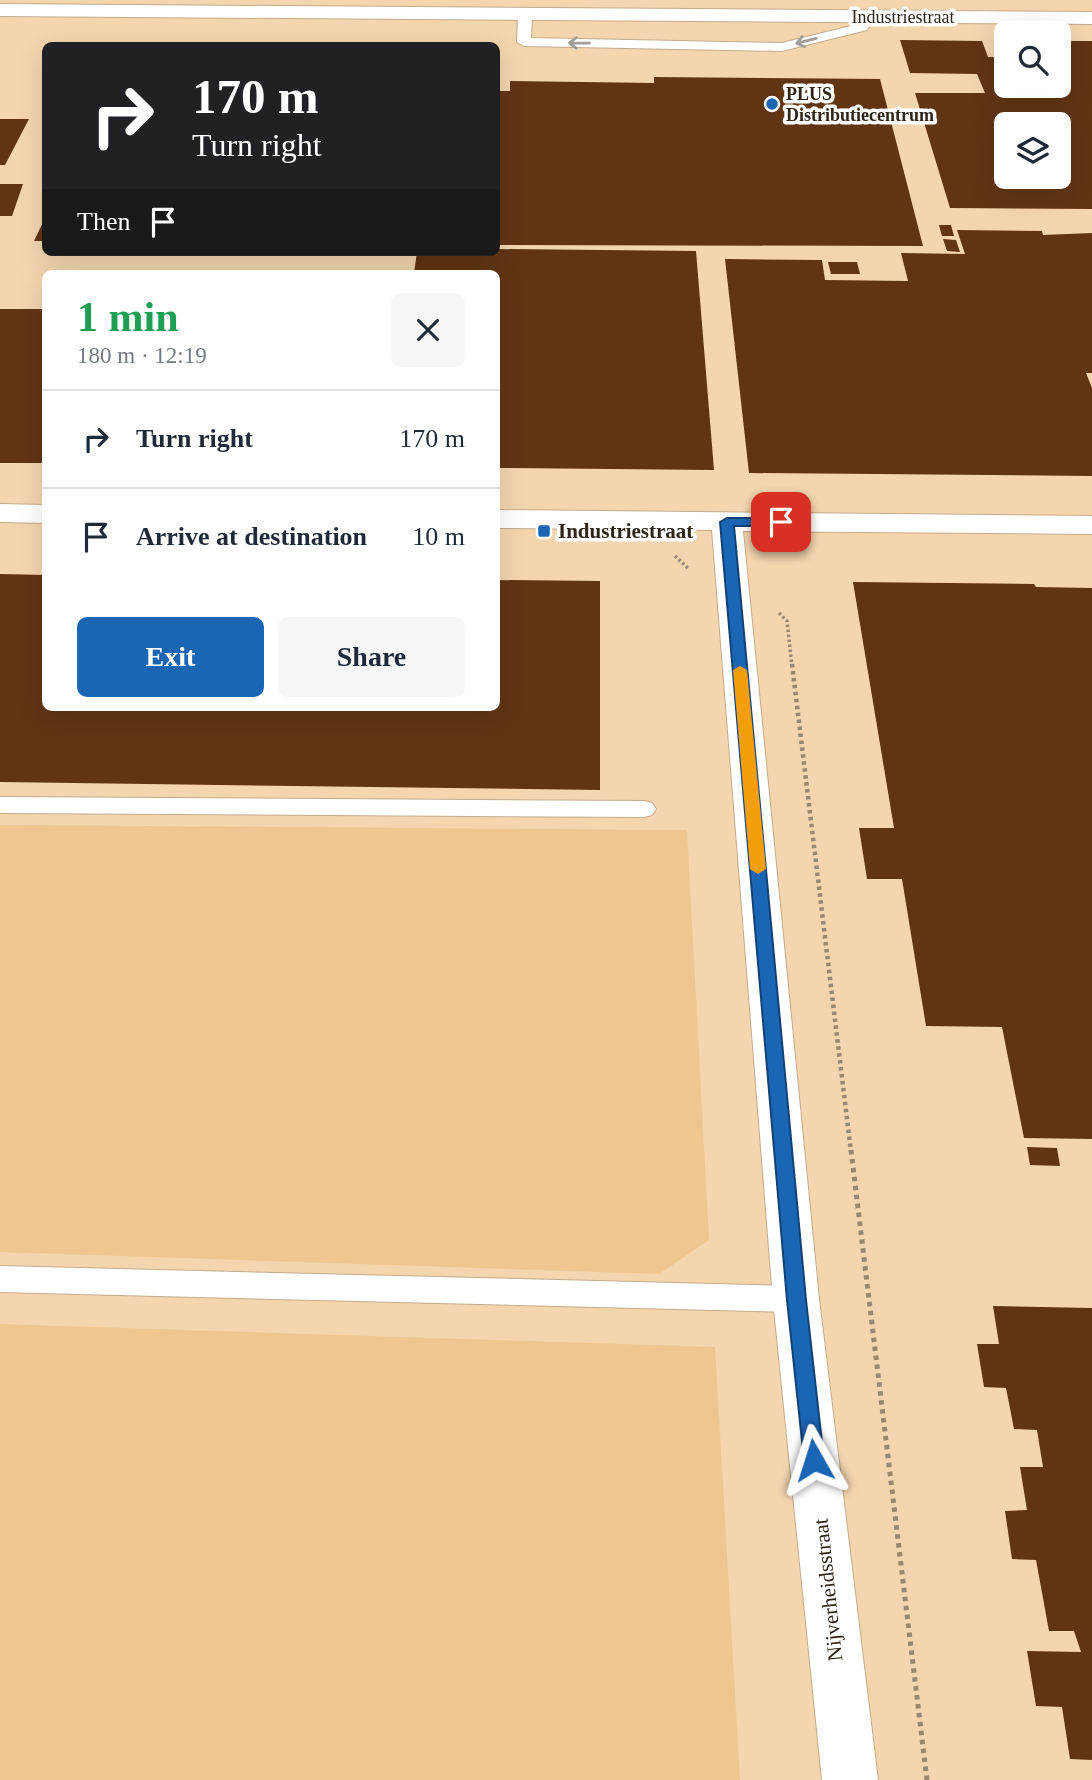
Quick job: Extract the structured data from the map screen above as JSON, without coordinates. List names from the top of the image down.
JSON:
{
  "streets": {
    "street": ["Industriestraat", "Nijverheidsstraat"]
  },
  "places": {
    "other": ["PLUS Distributiecentrum"],
    "transit": ["Industriestraat"]
  },
  "page": {
    "turn": ["170 m", "Turn right"],
    "then": "Then",
    "heading": ["1 min", "180 m · 12:19"],
    "list": [
      {
        "name": "Turn right",
        "value": "170 m"
      },
      {
        "name": "Arrive at destination",
        "value": "10 m"
      }
    ],
    "buttons": ["Exit", "Share"]
  }
}
